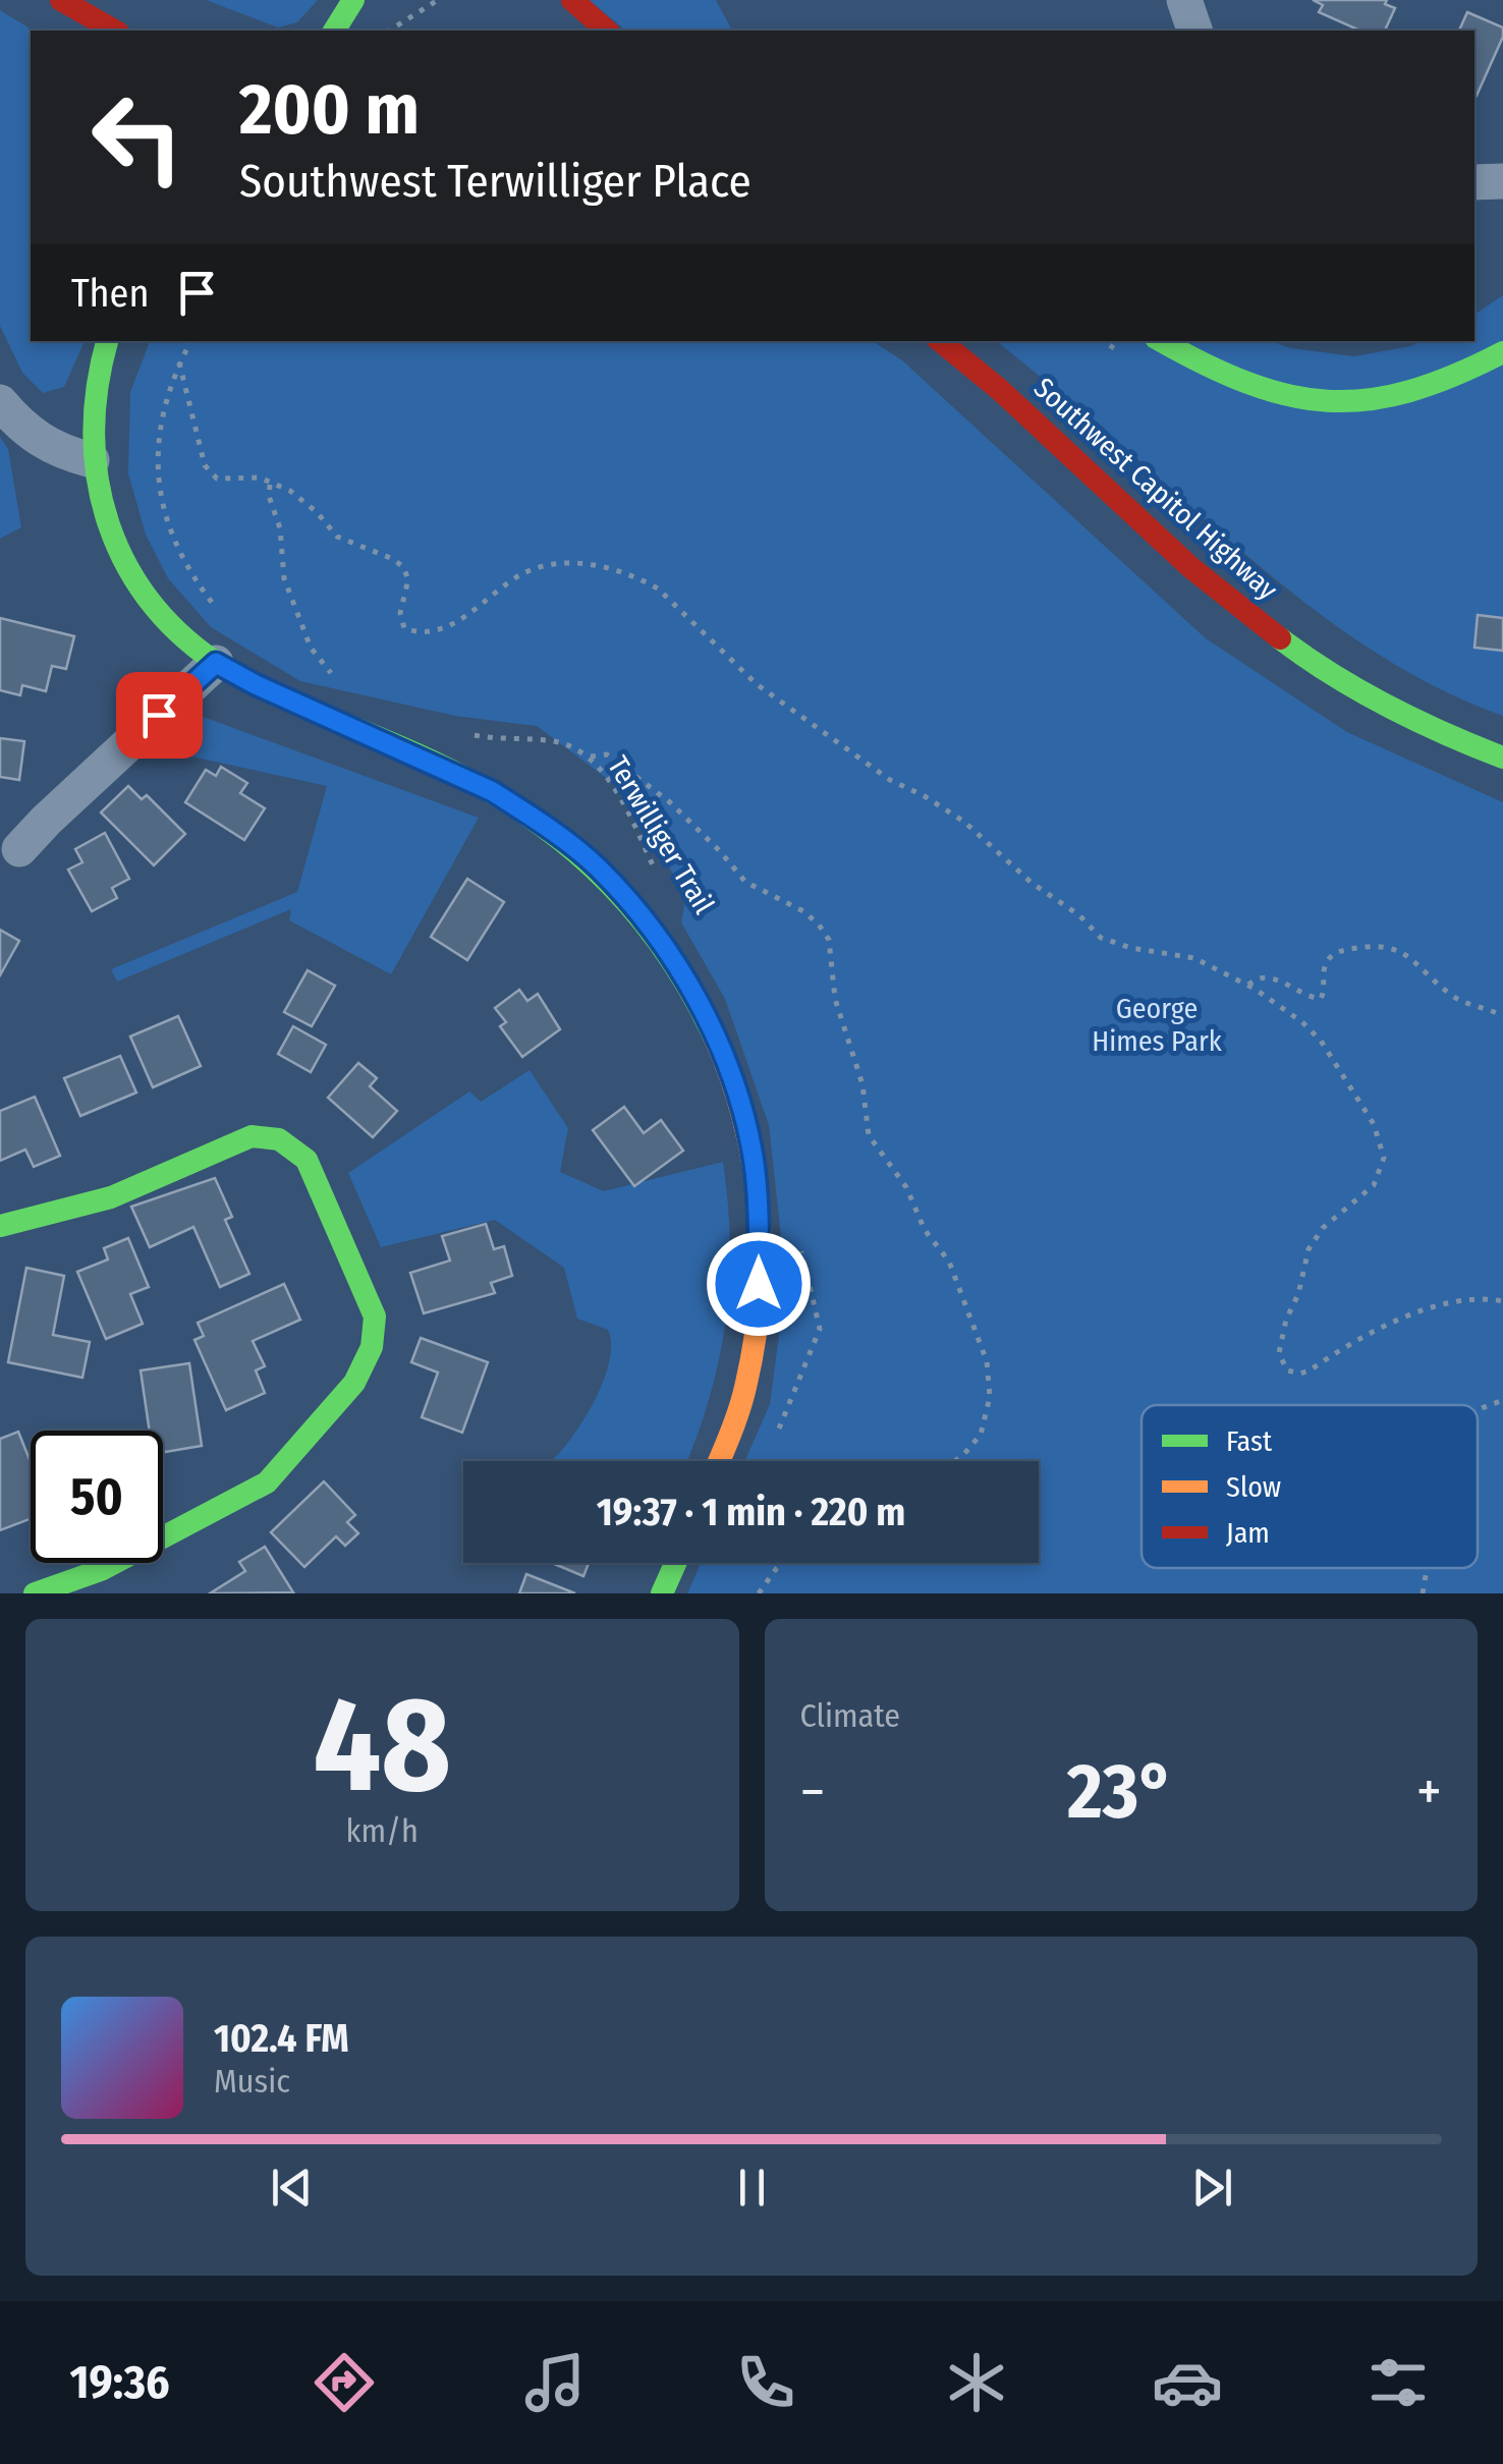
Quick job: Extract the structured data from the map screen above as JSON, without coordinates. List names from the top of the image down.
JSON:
{
  "streets": {
    "main road": ["Southwest Capitol Highway"],
    "path": ["Terwilliger Trail"]
  },
  "parks": ["George Himes Park"],
  "legend": ["Fast", "Slow", "Jam"],
  "page": {
    "turn": ["200 m", "Southwest Terwilliger Place"],
    "then": "Then",
    "limit": "50",
    "trip": "19:37 · 1 min · 220 m",
    "tile": [
      ["48", "km/h"],
      "Climate"
    ],
    "heat": ["−", "23°", "+"],
    "song": ["102.4 FM", "Music"],
    "tabs": "19:36"
  }
}
